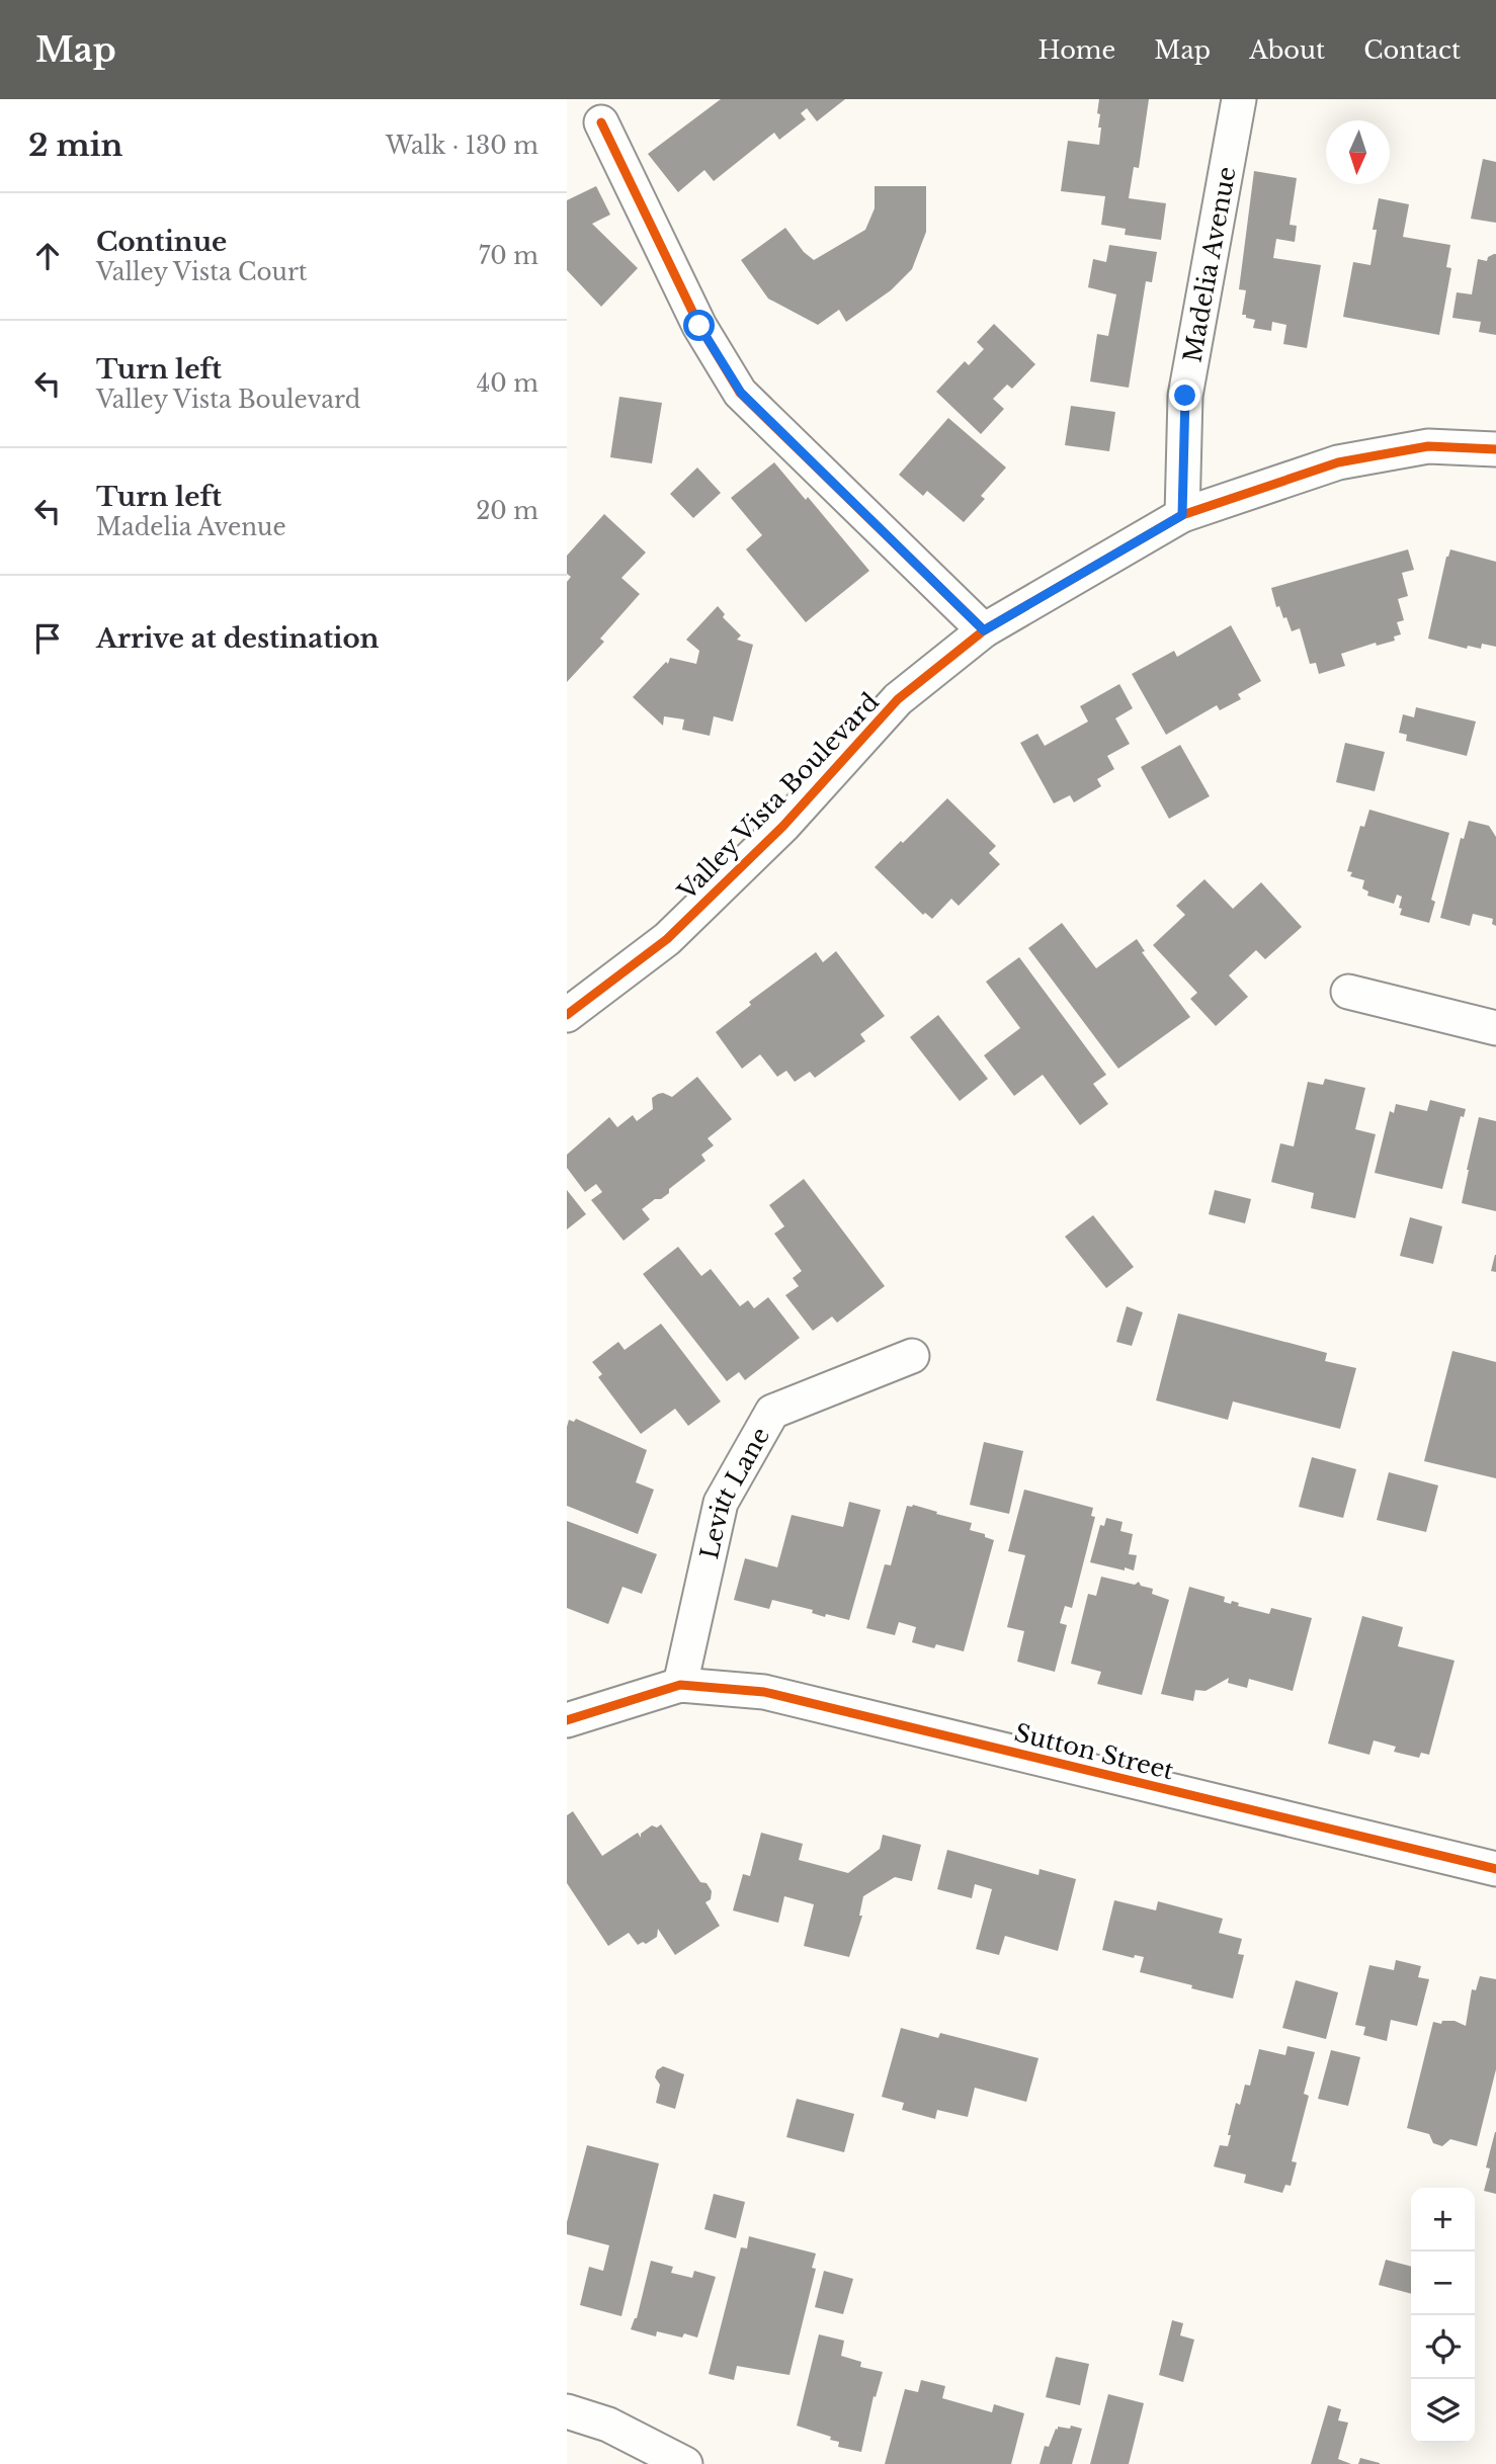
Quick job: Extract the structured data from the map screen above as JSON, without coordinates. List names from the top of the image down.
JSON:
{
  "streets": {
    "street": [
      "Madelia Avenue",
      "Valley Vista Boulevard",
      "Levitt Lane",
      "Sutton Street"
    ]
  },
  "crossings": [
    ["Madelia Avenue", "Valley Vista Boulevard"],
    ["Levitt Lane", "Sutton Street"]
  ],
  "north": "bottom",
  "page": {
    "header": "Map",
    "nav": [
      "Home",
      "Map",
      "About",
      "Contact"
    ],
    "heading": ["2 min", "Walk · 130 m"],
    "list": [
      ["Continue", "Valley Vista Court", "70 m"],
      ["Turn left", "Valley Vista Boulevard", "40 m"],
      ["Turn left", "Madelia Avenue", "20 m"],
      "Arrive at destination"
    ],
    "map_buttons": ["+", "−"]
  }
}
